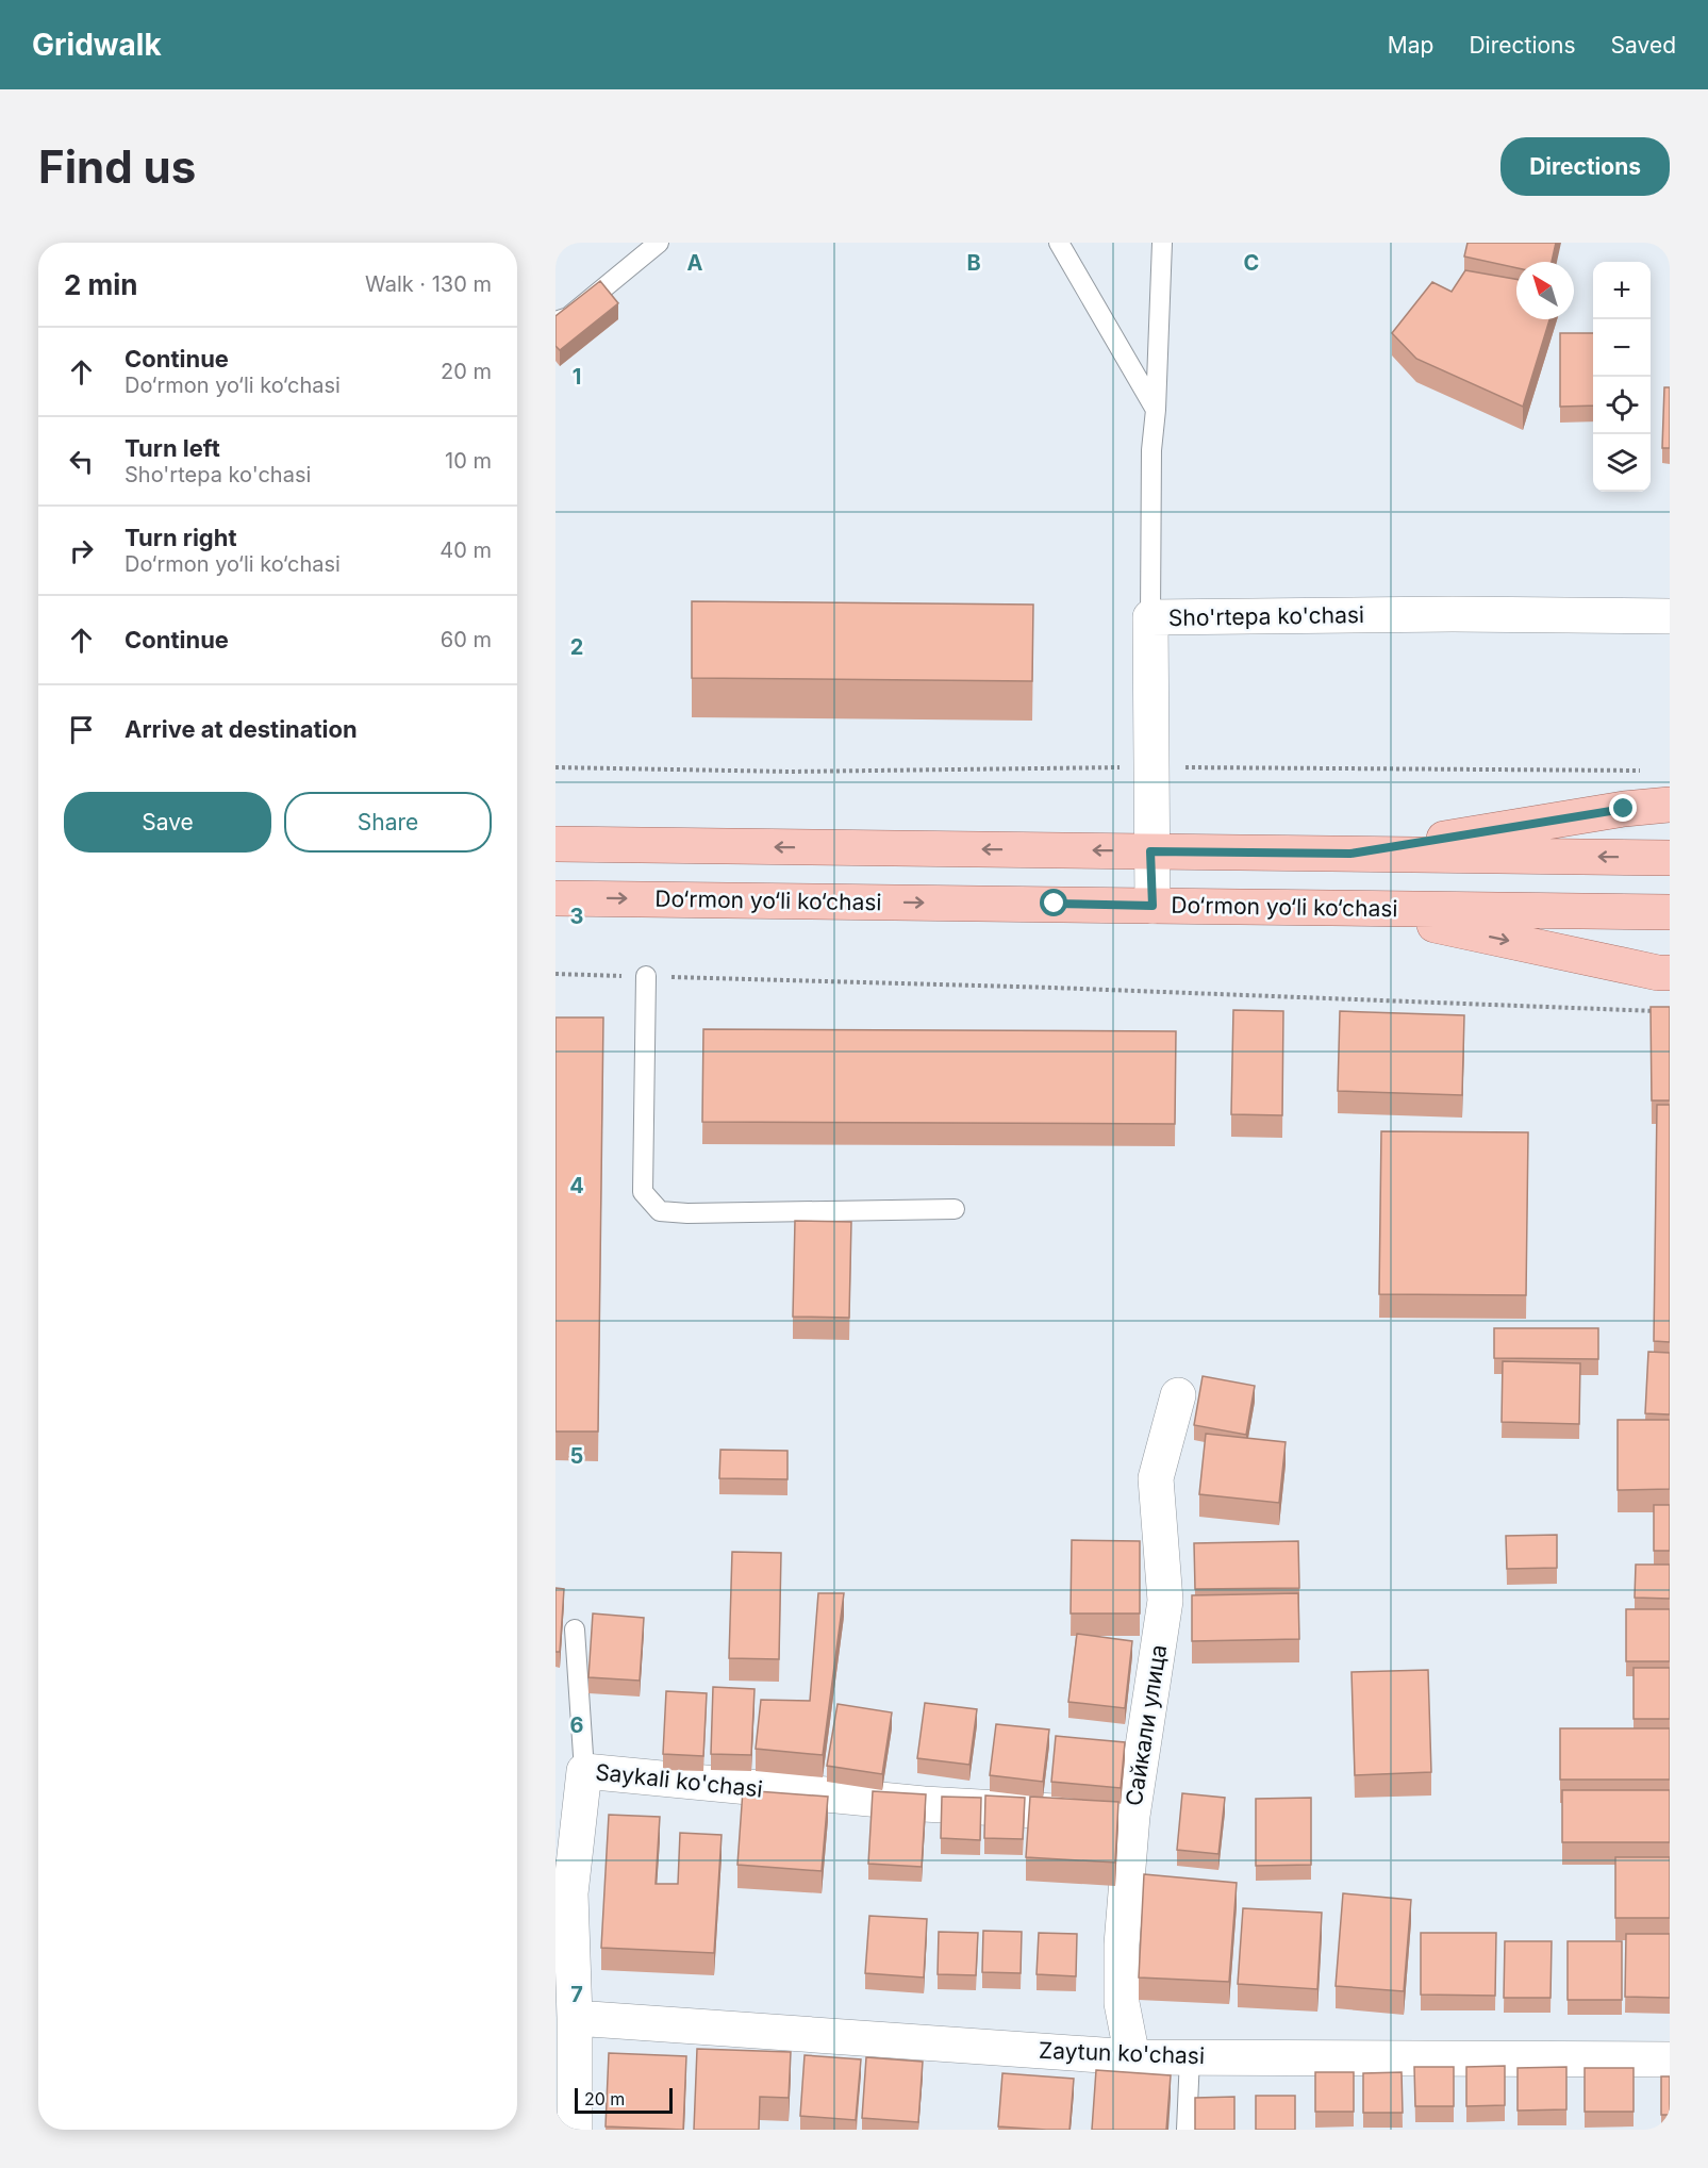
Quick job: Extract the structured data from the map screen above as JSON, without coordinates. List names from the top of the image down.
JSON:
{
  "streets": {
    "main road": ["Do‘rmon yo‘li ko‘chasi"],
    "street": [
      "Sho'rtepa ko'chasi",
      "Сайкали улица",
      "Saykali ko'chasi",
      "Zaytun ko'chasi"
    ]
  },
  "crossings": [
    ["Sho'rtepa ko'chasi", "Do‘rmon yo‘li ko‘chasi"],
    ["Сайкали улица", "Saykali ko'chasi"],
    ["Сайкали улица", "Zaytun ko'chasi"],
    ["Saykali ko'chasi", "Zaytun ko'chasi"]
  ],
  "scale_bar": "20 m",
  "north": "top left",
  "page": {
    "header": "Gridwalk",
    "nav": ["Map", "Directions", "Saved"],
    "buttons": [
      "Directions",
      ["Save", "Share"]
    ],
    "title": "Find us",
    "heading": ["2 min", "Walk · 130 m"],
    "map_buttons": ["+", "−"],
    "list": [
      ["Continue", "Do‘rmon yo‘li ko‘chasi", "20 m"],
      ["Turn left", "Sho'rtepa ko'chasi", "10 m"],
      ["Turn right", "Do‘rmon yo‘li ko‘chasi", "40 m"],
      ["Continue", "60 m"],
      "Arrive at destination"
    ],
    "scale": "20 m"
  },
  "grid": {
    "columns": ["A", "B", "C"],
    "rows": [
      "1",
      "2",
      "3",
      "4",
      "5",
      "6",
      "7"
    ]
  }
}
